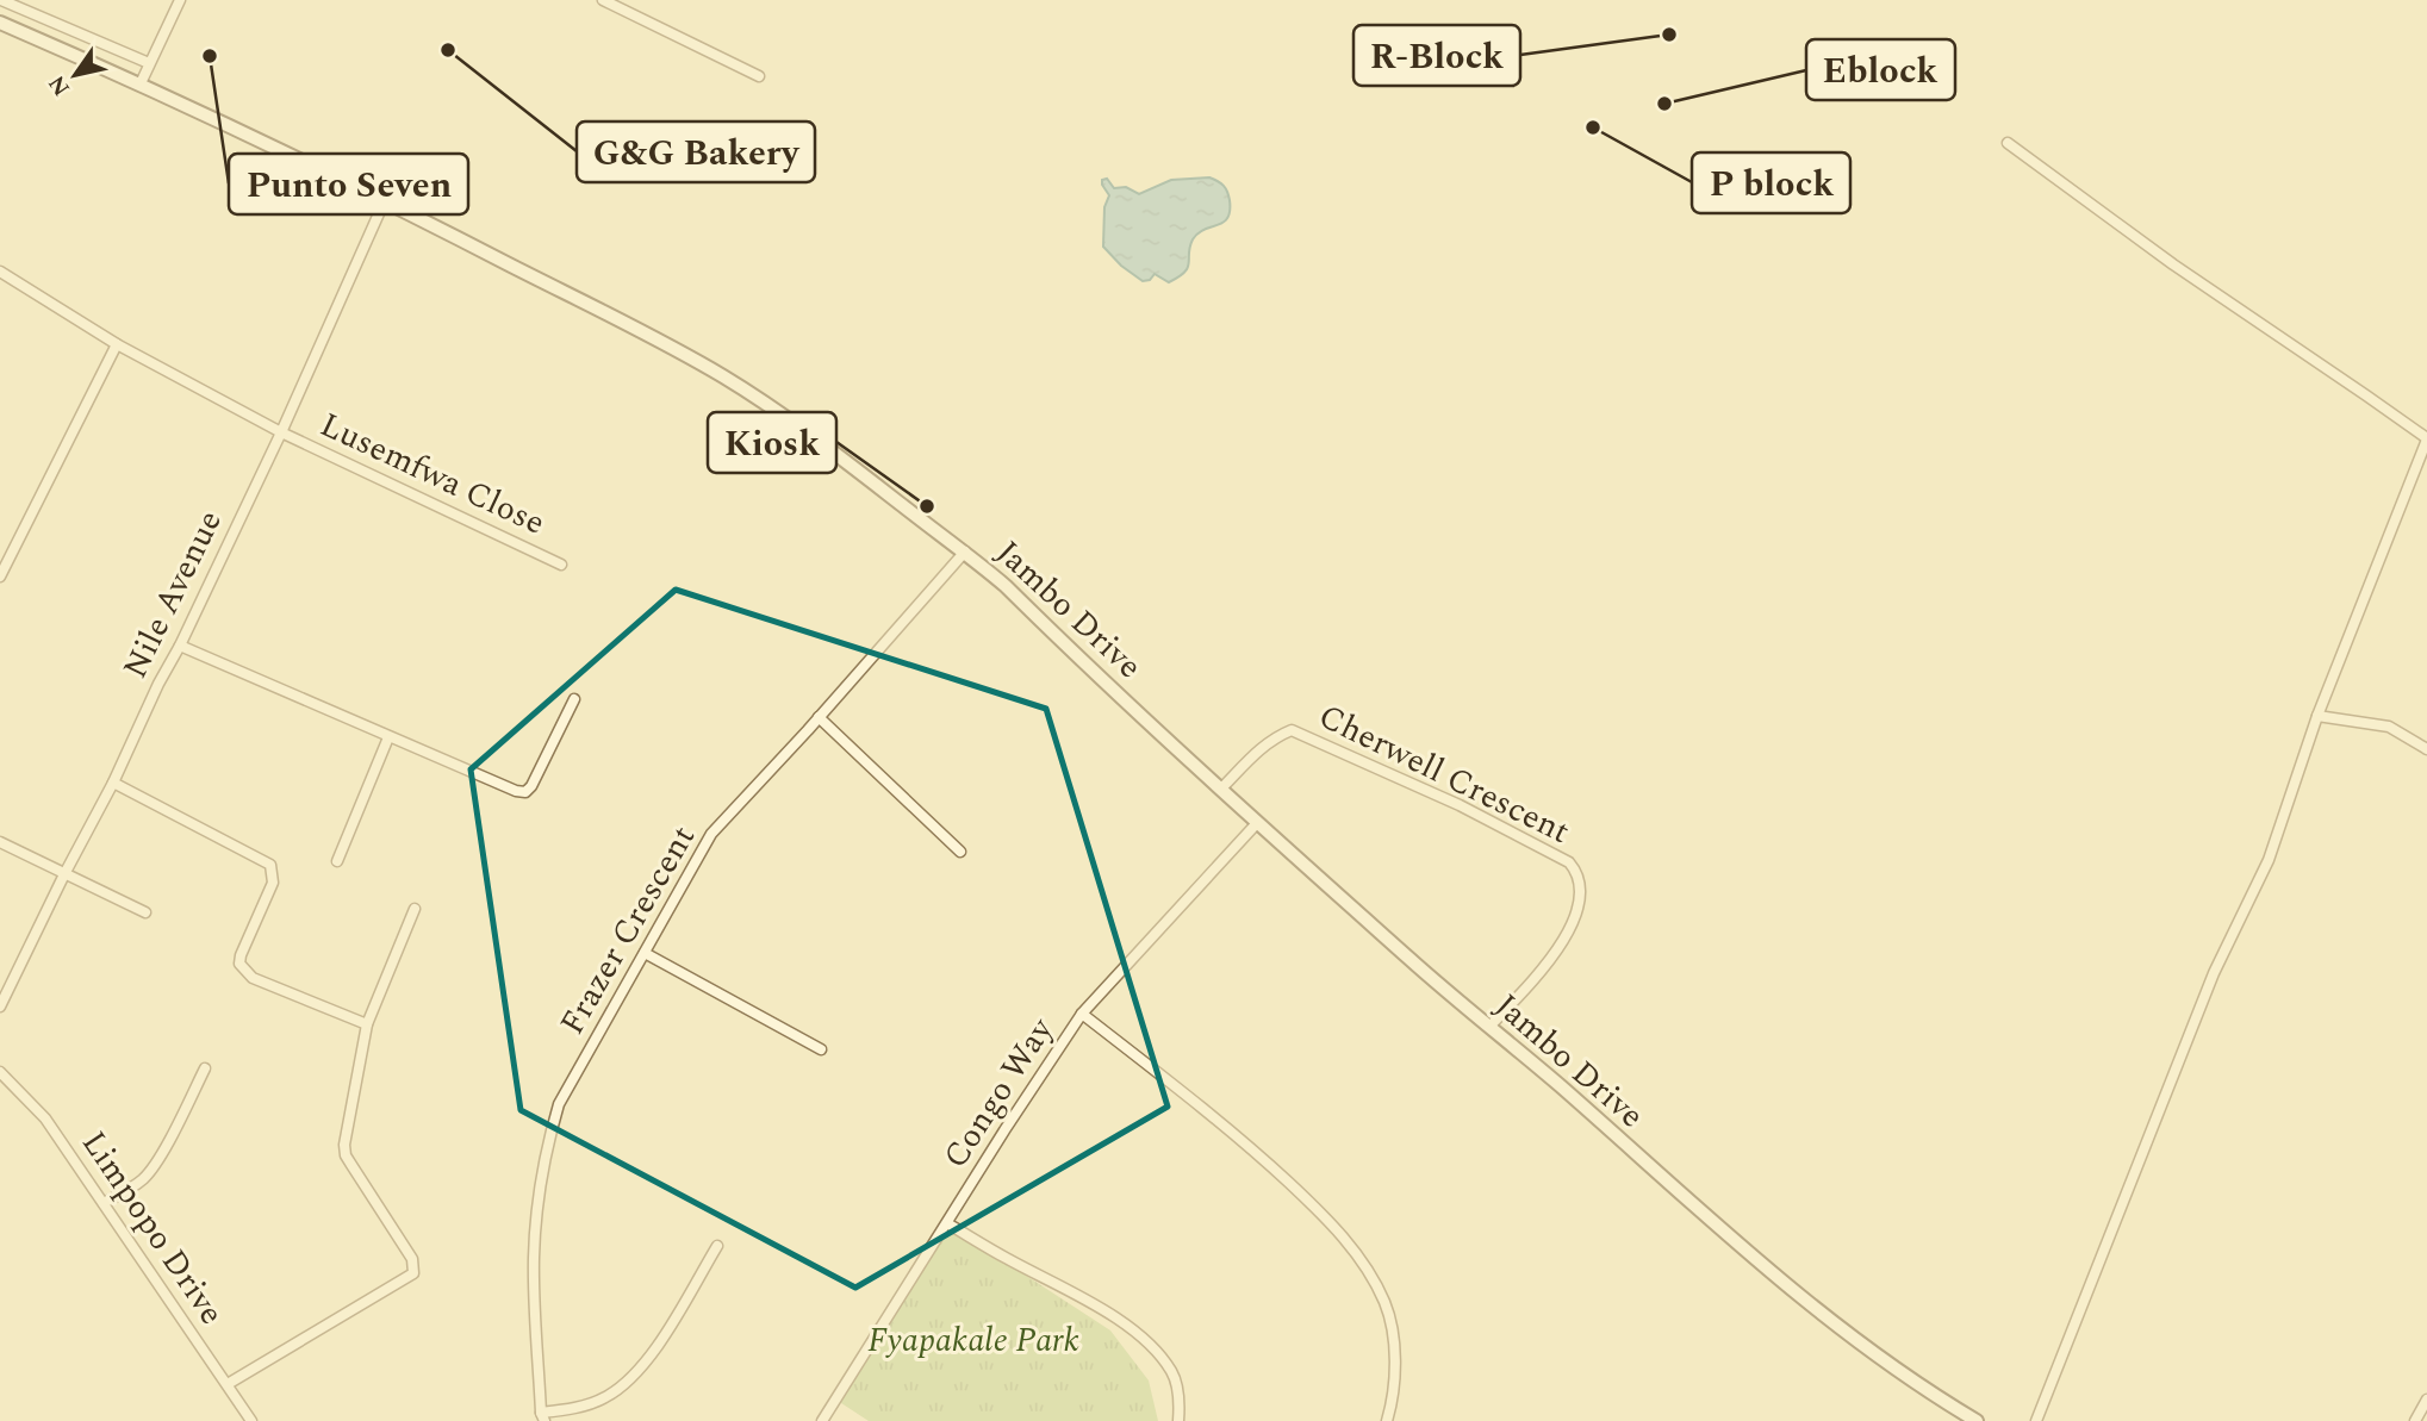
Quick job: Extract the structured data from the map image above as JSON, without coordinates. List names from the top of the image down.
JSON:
{
  "streets": {
    "main road": ["Jambo Drive"],
    "street": [
      "Lusemfwa Close",
      "Nile Avenue",
      "Cherwell Crescent",
      "Frazer Crescent",
      "Congo Way",
      "Limpopo Drive"
    ]
  },
  "crossings": [
    ["Lusemfwa Close", "Nile Avenue"],
    ["Nile Avenue", "Jambo Drive"],
    ["Jambo Drive", "Cherwell Crescent"],
    ["Jambo Drive", "Frazer Crescent"],
    ["Jambo Drive", "Congo Way"]
  ],
  "parks": ["Fyapakale Park"],
  "places": [
    "R-Block",
    "G&G Bakery",
    "Punto Seven",
    "Eblock",
    "P block",
    "Kiosk"
  ],
  "north": "bottom left"
}
